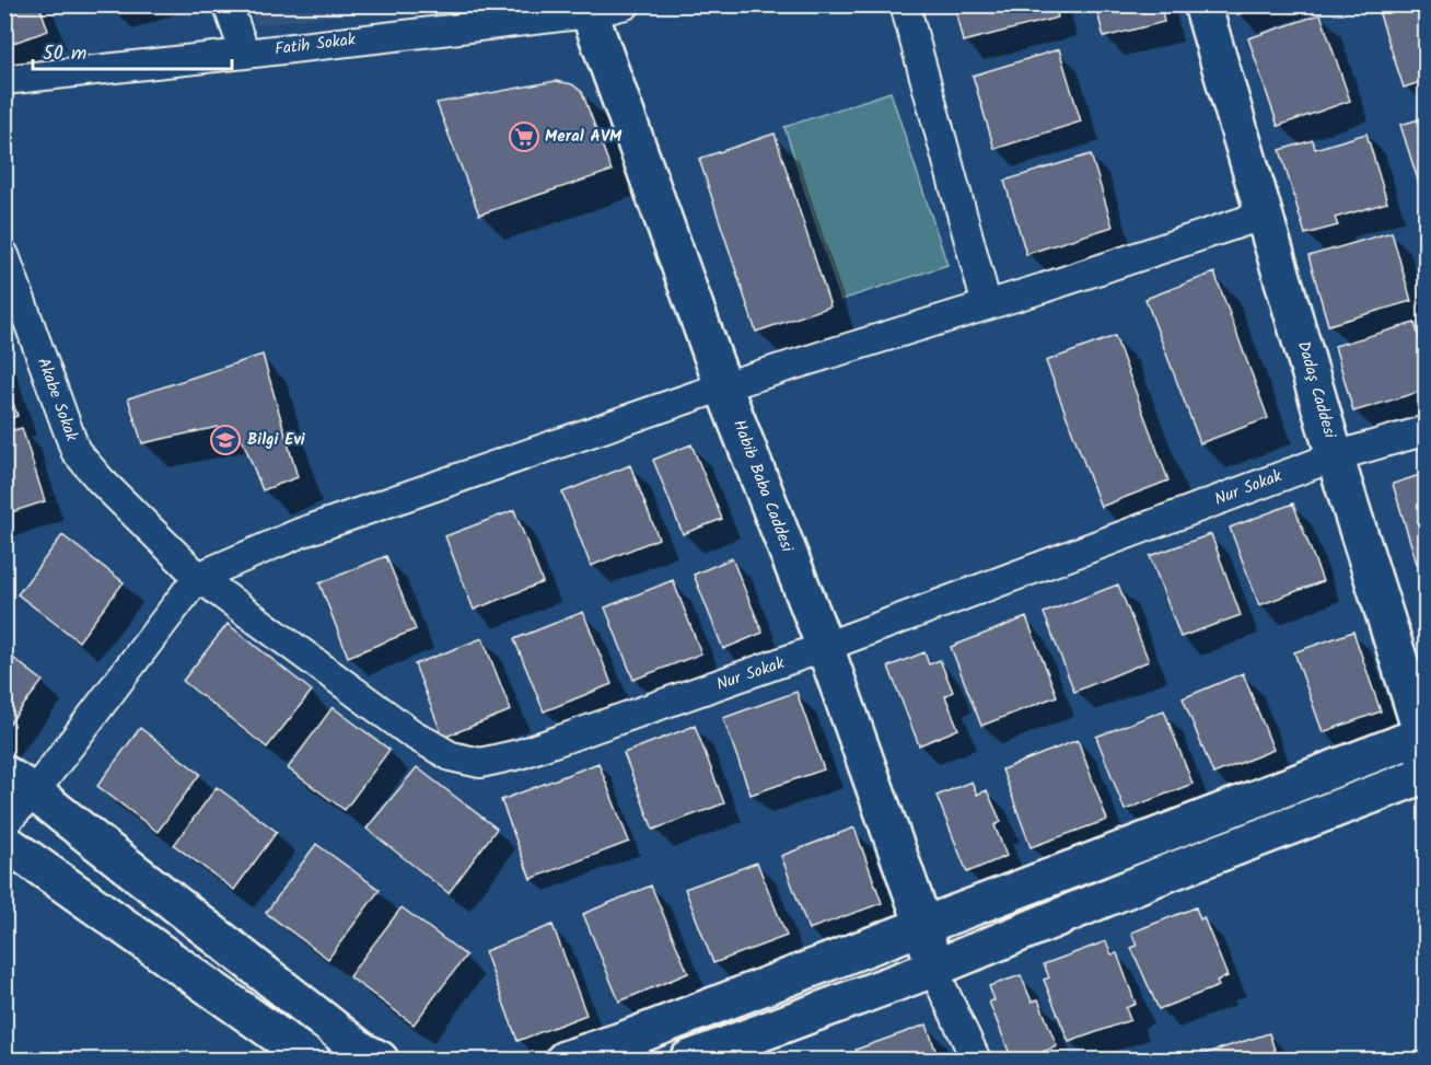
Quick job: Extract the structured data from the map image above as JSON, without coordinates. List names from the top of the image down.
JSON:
{
  "streets": {
    "street": [
      "Fatih Sokak",
      "Dadaş Caddesi",
      "Akabe Sokak",
      "Habib Baba Caddesi",
      "Nur Sokak"
    ]
  },
  "crossings": [
    ["Fatih Sokak", "Habib Baba Caddesi"],
    ["Dadaş Caddesi", "Nur Sokak"],
    ["Akabe Sokak", "Nur Sokak"],
    ["Habib Baba Caddesi", "Nur Sokak"]
  ],
  "places": {
    "supermarket": ["Meral AVM"],
    "school or university": ["Bilgi Evi"]
  },
  "scale_bar": "50 m"
}
